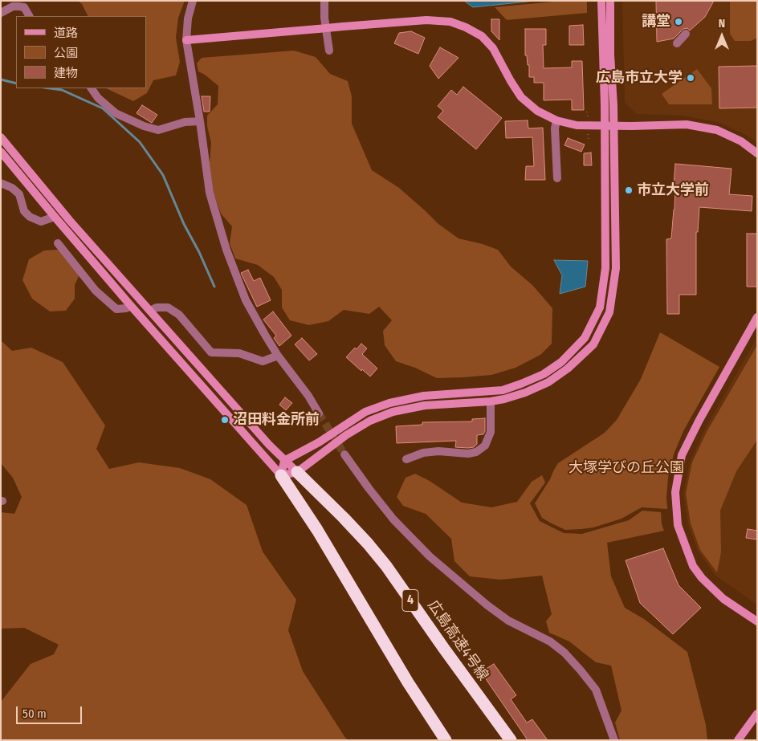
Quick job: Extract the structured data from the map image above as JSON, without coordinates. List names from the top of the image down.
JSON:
{
  "streets": {
    "highway": ["4", "広島高速4号線"]
  },
  "parks": ["大塚学びの丘公園"],
  "places": [
    "講堂",
    "広島市立大学",
    "市立大学前",
    "沼田料金所前"
  ],
  "legend": ["道路", "公園", "建物"],
  "scale_bar": "50 m",
  "north": "top"
}
